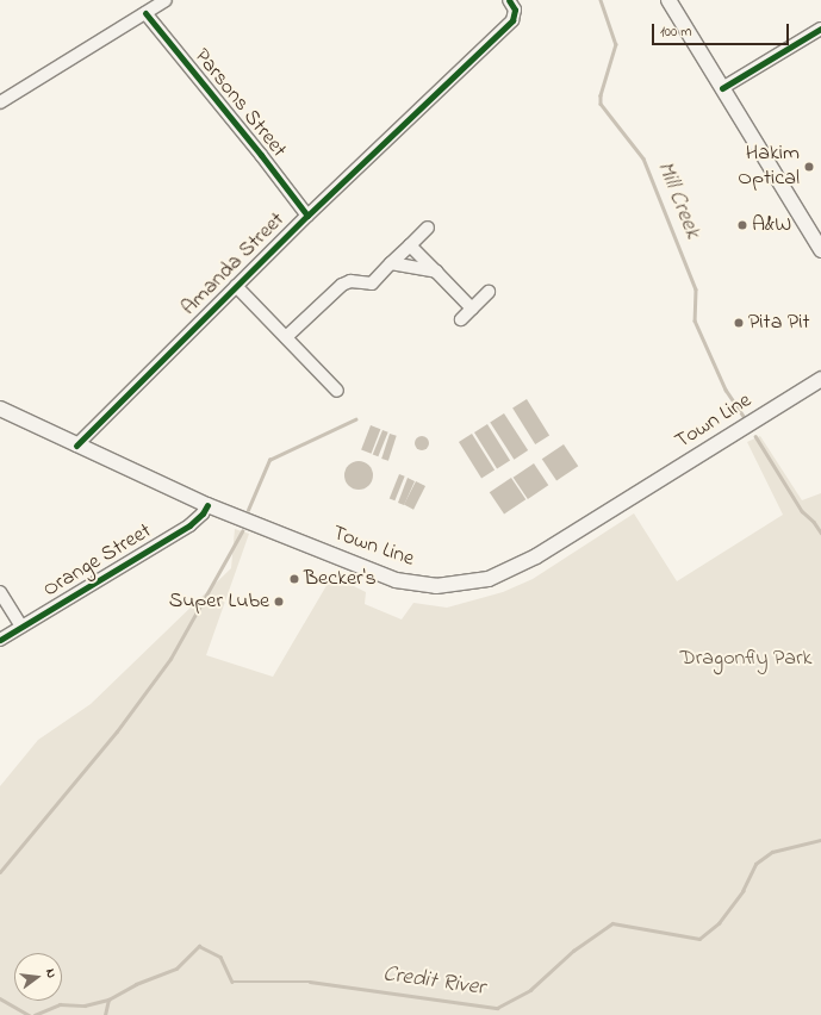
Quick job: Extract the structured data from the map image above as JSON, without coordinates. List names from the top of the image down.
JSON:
{
  "streets": {
    "main road": ["Town Line"],
    "street": ["Parsons Street", "Amanda Street", "Orange Street"]
  },
  "crossings": [
    ["Parsons Street", "Amanda Street"],
    ["Amanda Street", "Town Line"],
    ["Town Line", "Orange Street"]
  ],
  "water": ["Mill Creek", "Credit River"],
  "parks": ["Dragonfly Park"],
  "places": [
    "Hakim Optical",
    "A&W",
    "Pita Pit",
    "Becker's",
    "Super Lube"
  ],
  "scale_bar": "100 m",
  "north": "right"
}
